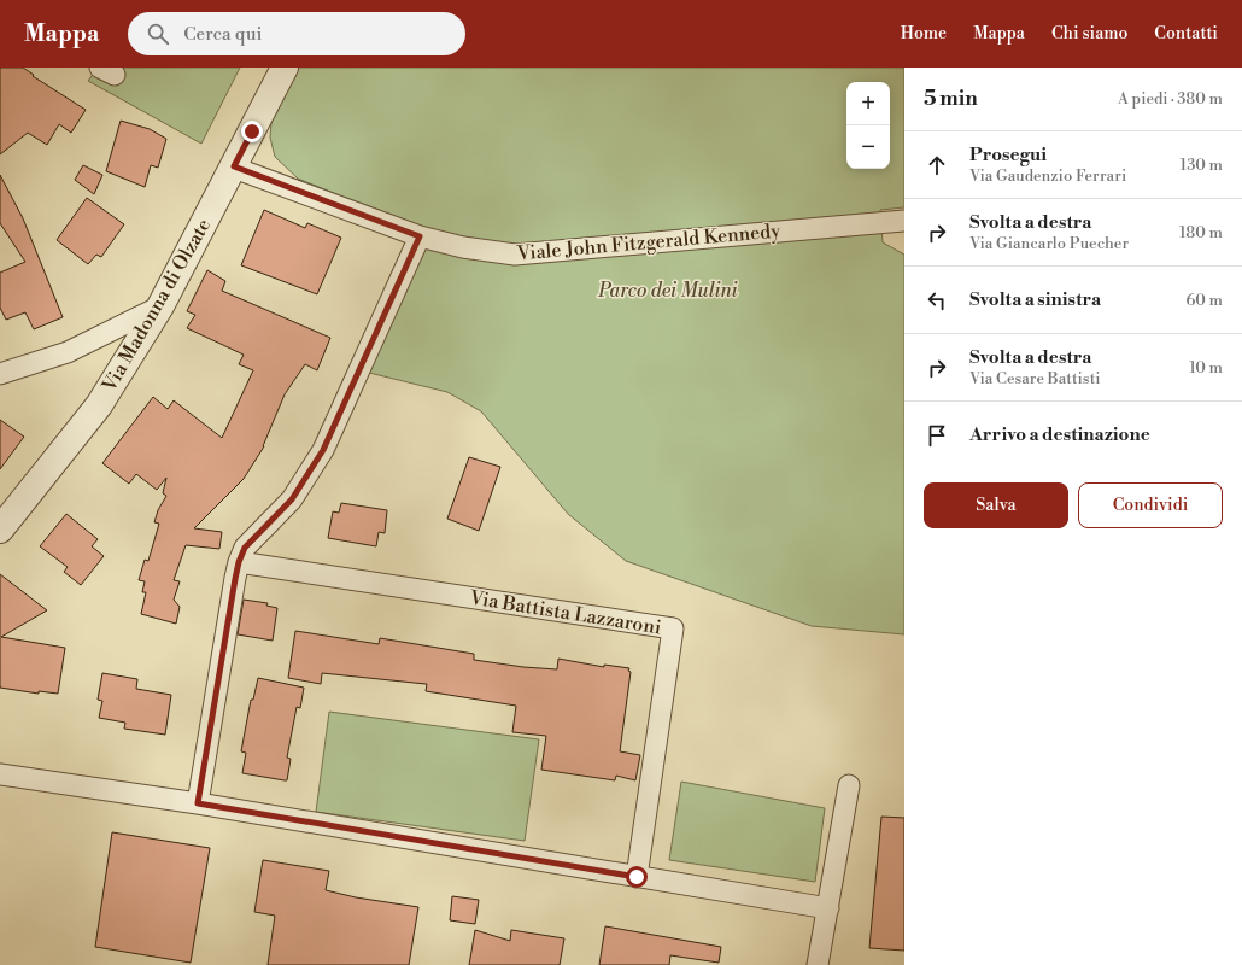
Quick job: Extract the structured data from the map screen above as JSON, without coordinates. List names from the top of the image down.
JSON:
{
  "streets": {
    "street": ["Viale John Fitzgerald Kennedy", "Via Madonna di Olzate", "Via Battista Lazzaroni"]
  },
  "crossings": [
    ["Viale John Fitzgerald Kennedy", "Via Madonna di Olzate"]
  ],
  "parks": ["Parco dei Mulini"],
  "page": {
    "header": "Mappa",
    "search": "Cerca qui",
    "nav": [
      "Home",
      "Mappa",
      "Chi siamo",
      "Contatti"
    ],
    "heading": ["5 min", "A piedi · 380 m"],
    "map_buttons": ["+", "−"],
    "list": [
      ["Prosegui", "Via Gaudenzio Ferrari", "130 m"],
      ["Svolta a destra", "Via Giancarlo Puecher", "180 m"],
      ["Svolta a sinistra", "60 m"],
      ["Svolta a destra", "Via Cesare Battisti", "10 m"],
      "Arrivo a destinazione"
    ],
    "buttons": ["Salva", "Condividi"]
  }
}
